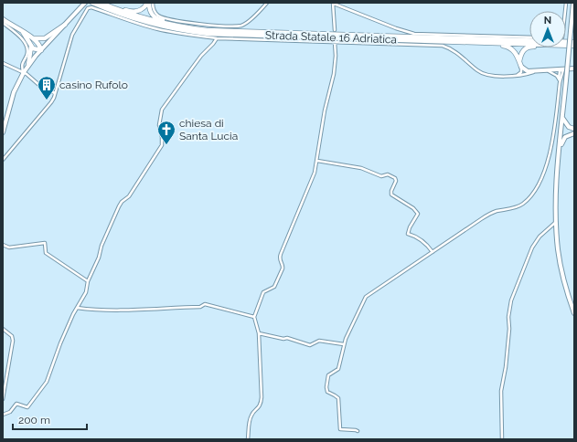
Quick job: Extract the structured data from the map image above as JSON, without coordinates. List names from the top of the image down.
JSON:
{
  "streets": {
    "highway": ["Strada Statale 16 Adriatica"]
  },
  "places": {
    "building": ["casino Rufolo"],
    "church": ["chiesa di Santa Lucia"]
  },
  "scale_bar": "200 m",
  "north": "top"
}
